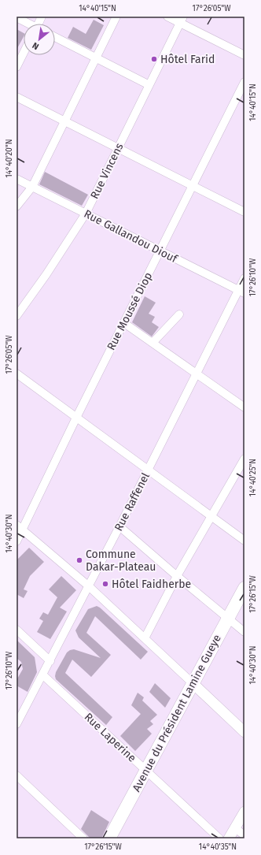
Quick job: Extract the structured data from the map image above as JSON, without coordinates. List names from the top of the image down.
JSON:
{
  "streets": {
    "main road": ["Avenue du Président Lamine Gueye"],
    "street": [
      "Rue Vincens",
      "Rue Gallandou Diouf",
      "Rue Moussé Diop",
      "Rue Raffenel",
      "Rue Laperine"
    ]
  },
  "crossings": [
    ["Rue Vincens", "Rue Gallandou Diouf"],
    ["Rue Gallandou Diouf", "Rue Moussé Diop"],
    ["Rue Gallandou Diouf", "Rue Raffenel"],
    ["Rue Raffenel", "Rue Laperine"],
    ["Avenue du Président Lamine Gueye", "Rue Laperine"]
  ],
  "places": ["Hôtel Farid", "Commune Dakar-Plateau", "Hôtel Faidherbe"],
  "north": "bottom left",
  "coordinates": [
    "14°40'15\"N",
    "17°26'05\"W",
    "14°40'20\"N",
    "17°26'10\"W",
    "14°40'25\"N",
    "14°40'30\"N",
    "17°26'15\"W",
    "14°40'35\"N"
  ]
}
